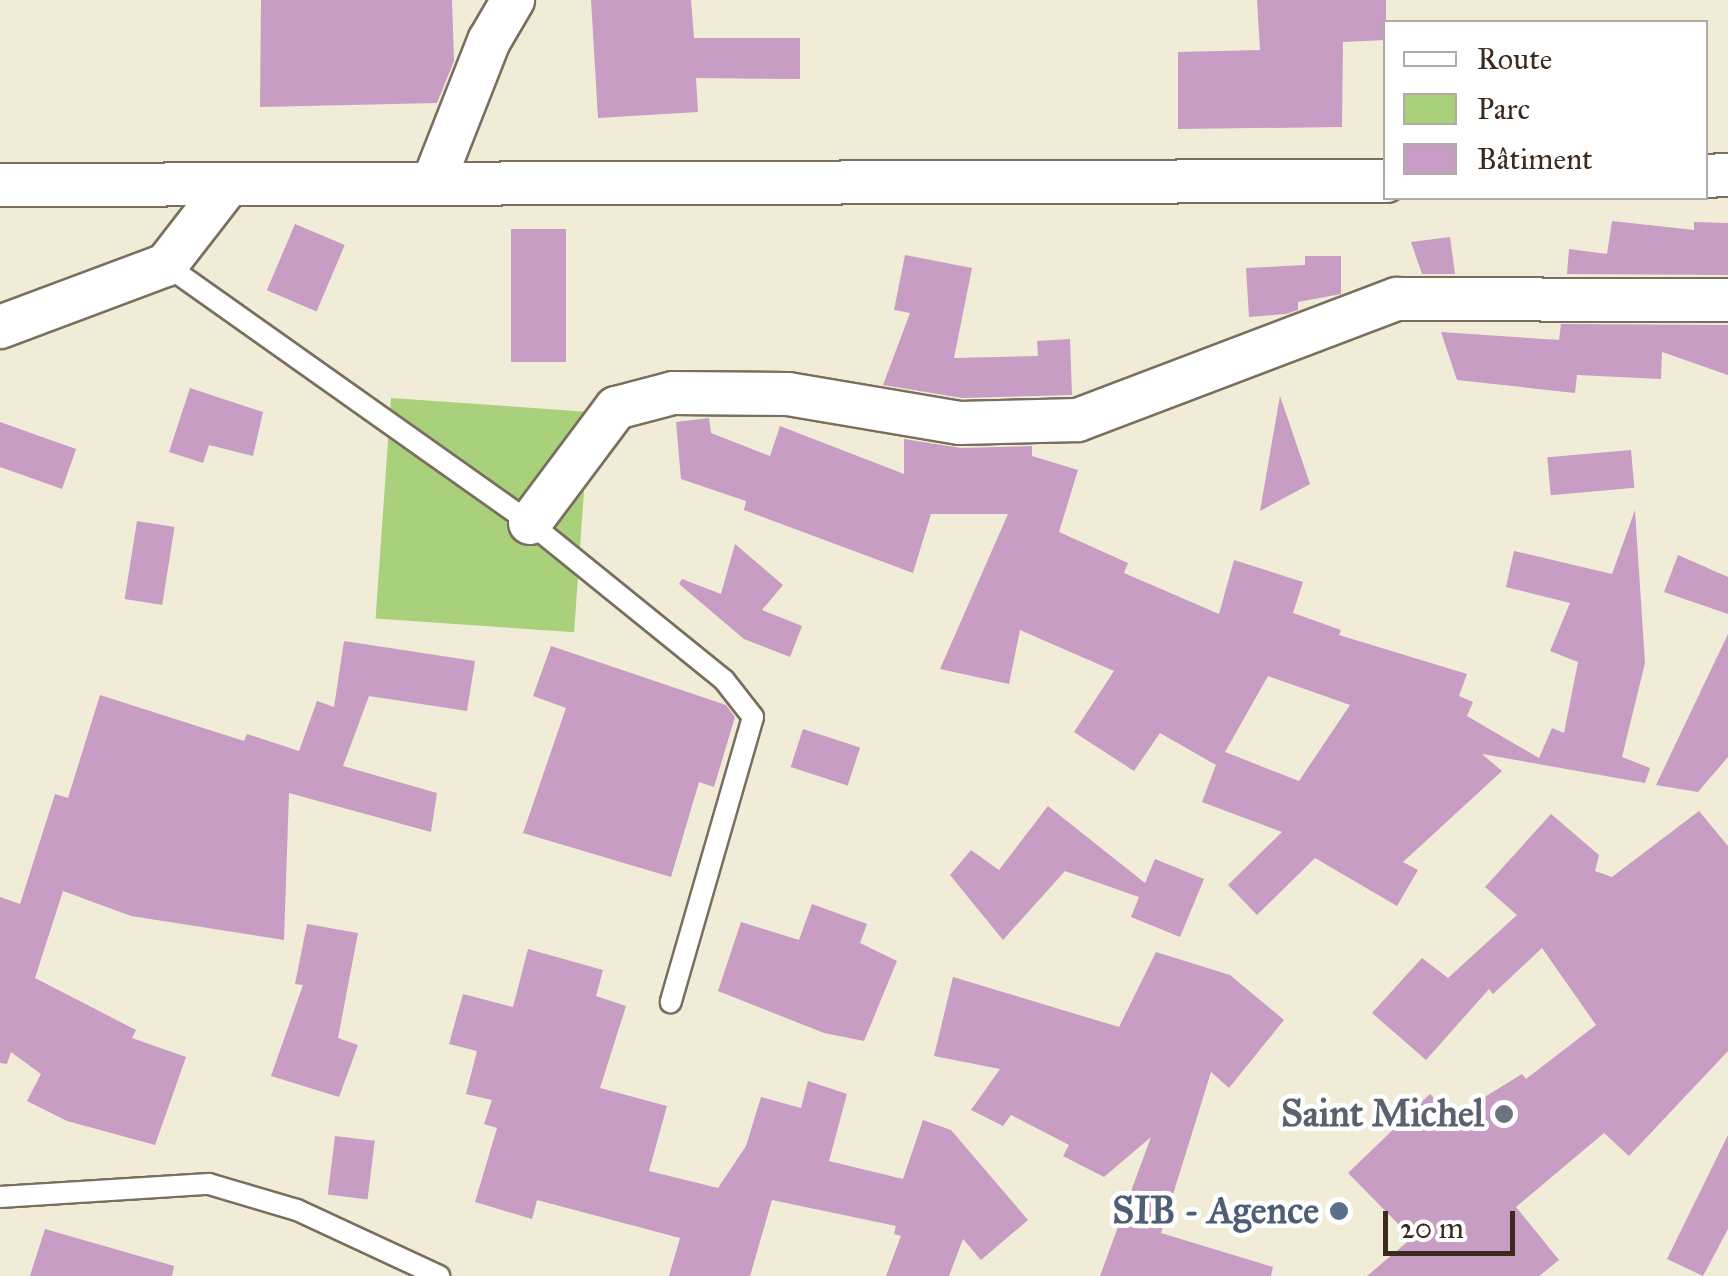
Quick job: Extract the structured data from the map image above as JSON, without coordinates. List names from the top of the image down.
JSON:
{
  "places": ["Saint Michel", "SIB - Agence"],
  "legend": ["Route", "Parc", "Bâtiment"],
  "scale_bar": "20 m"
}
